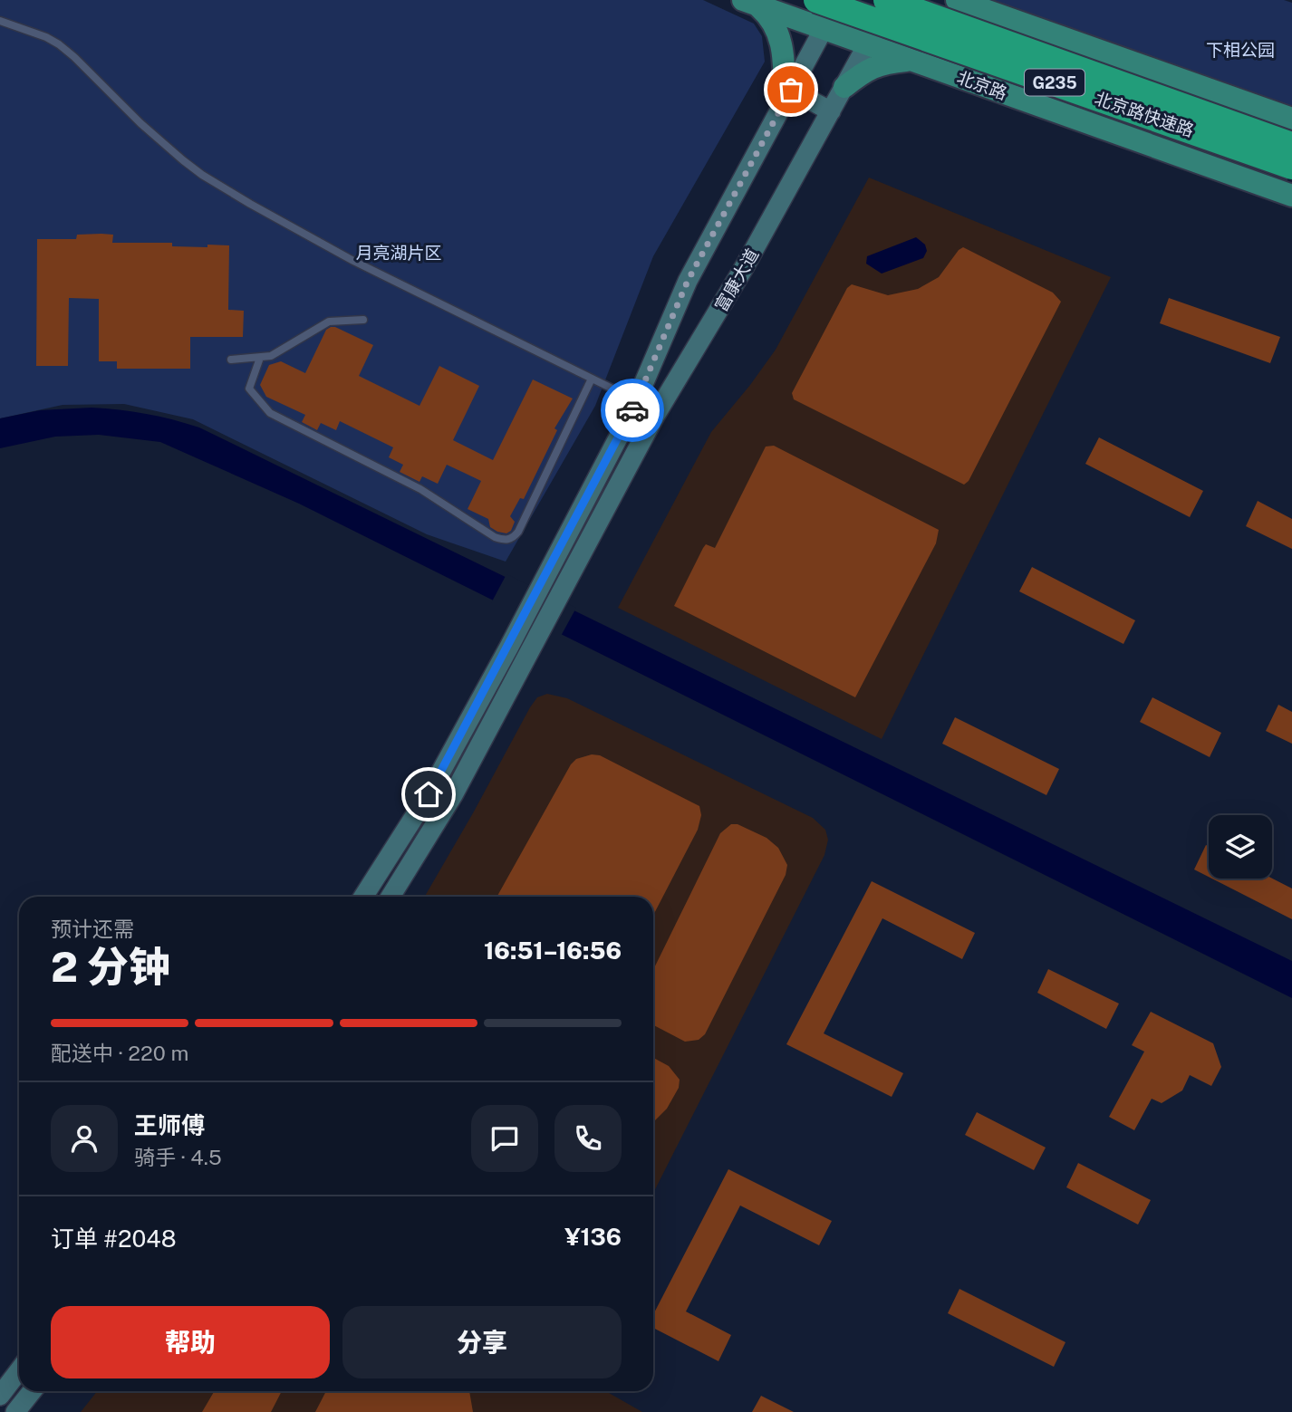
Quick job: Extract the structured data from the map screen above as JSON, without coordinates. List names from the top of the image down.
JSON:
{
  "streets": {
    "highway": ["G235", "北京路快速路"],
    "main road": ["北京路"],
    "street": ["富康大道"]
  },
  "crossings": [
    ["北京路", "富康大道"]
  ],
  "parks": ["下相公园", "月亮湖片区"],
  "page": {
    "heading": ["2 分钟", "预计还需", "16:51–16:56"],
    "panel": [
      "王师傅",
      "骑手 · 4.5",
      "订单 #2048",
      "¥136"
    ],
    "bar": "配送中 · 220 m",
    "buttons": ["帮助", "分享"]
  }
}
